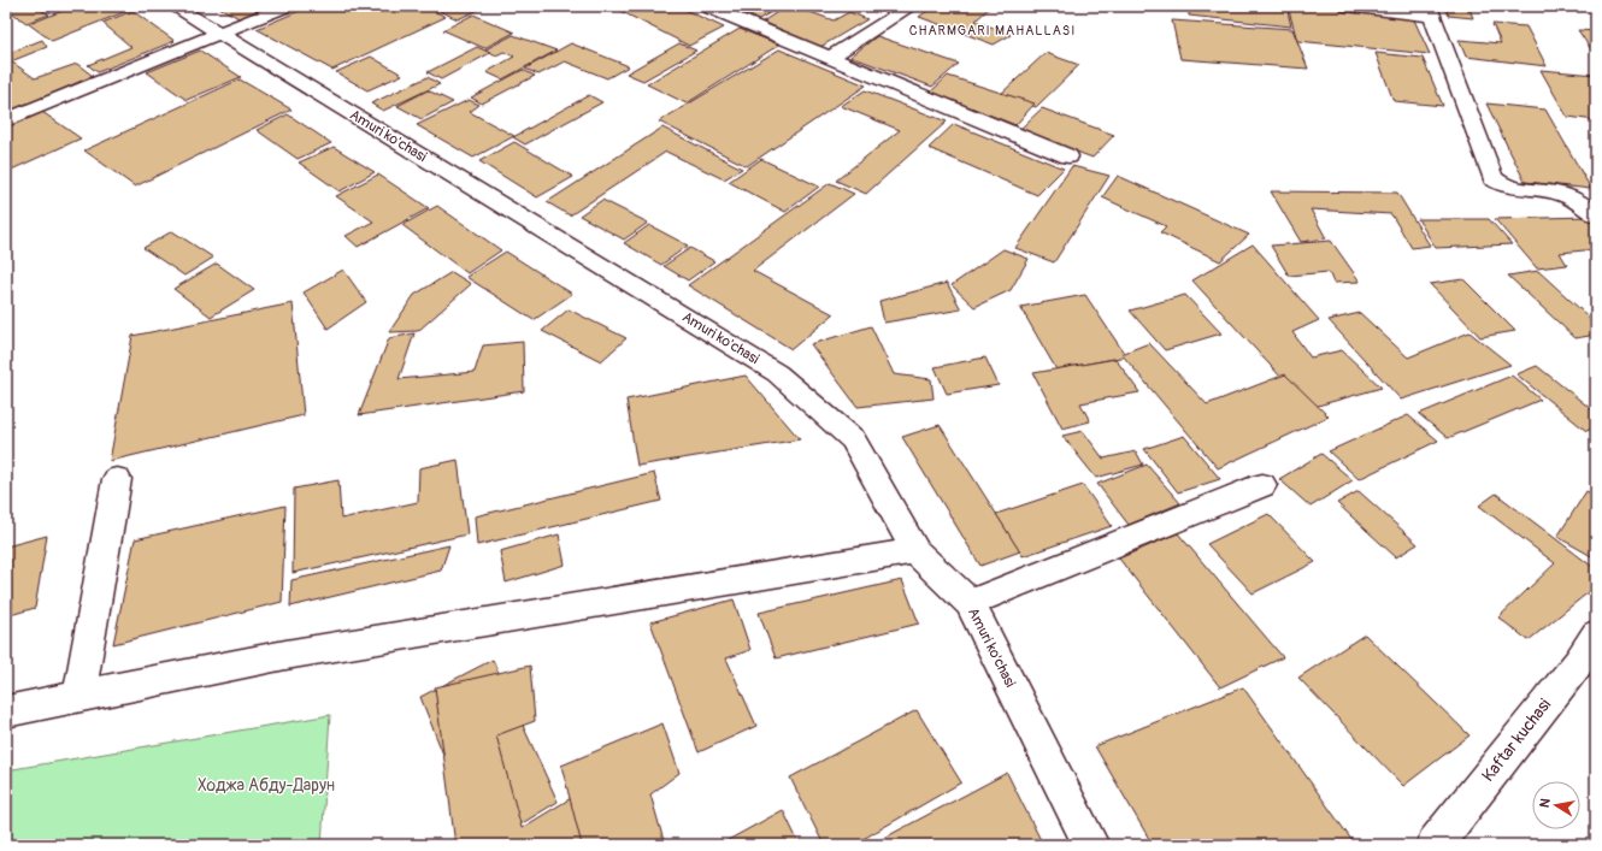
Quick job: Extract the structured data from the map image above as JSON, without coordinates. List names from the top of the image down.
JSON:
{
  "streets": {
    "street": ["Amuri ko'chasi", "Kaftar kuchasi"]
  },
  "districts": ["CHARMGARI MAHALLASI"],
  "parks": ["Ходжа Абду-Дарун"],
  "north": "left"
}
